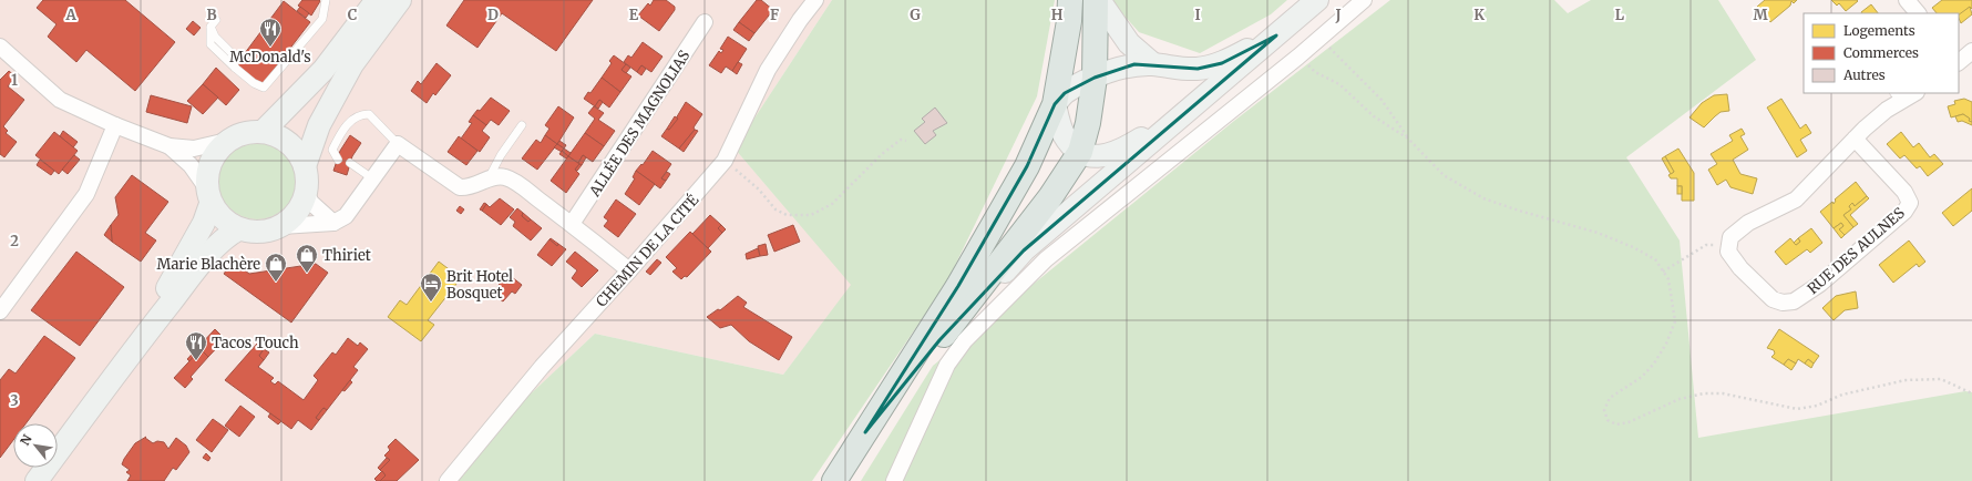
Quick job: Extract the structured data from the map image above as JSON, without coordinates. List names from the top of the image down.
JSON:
{
  "streets": {
    "street": ["ALLÉE DES MAGNOLIAS", "CHEMIN DE LA CITÉ", "RUE DES AULNES"]
  },
  "places": {
    "restaurant": ["McDonald's", "Tacos Touch"],
    "shop": ["Thiriet", "Marie Blachère"],
    "hotel": ["Brit Hotel Bosquet"]
  },
  "legend": ["Logements", "Commerces", "Autres"],
  "north": "top left",
  "grid": {
    "columns": [
      "A",
      "B",
      "C",
      "D",
      "E",
      "F",
      "G",
      "H",
      "I",
      "J",
      "K",
      "L",
      "M"
    ],
    "rows": ["1", "2", "3"]
  }
}
